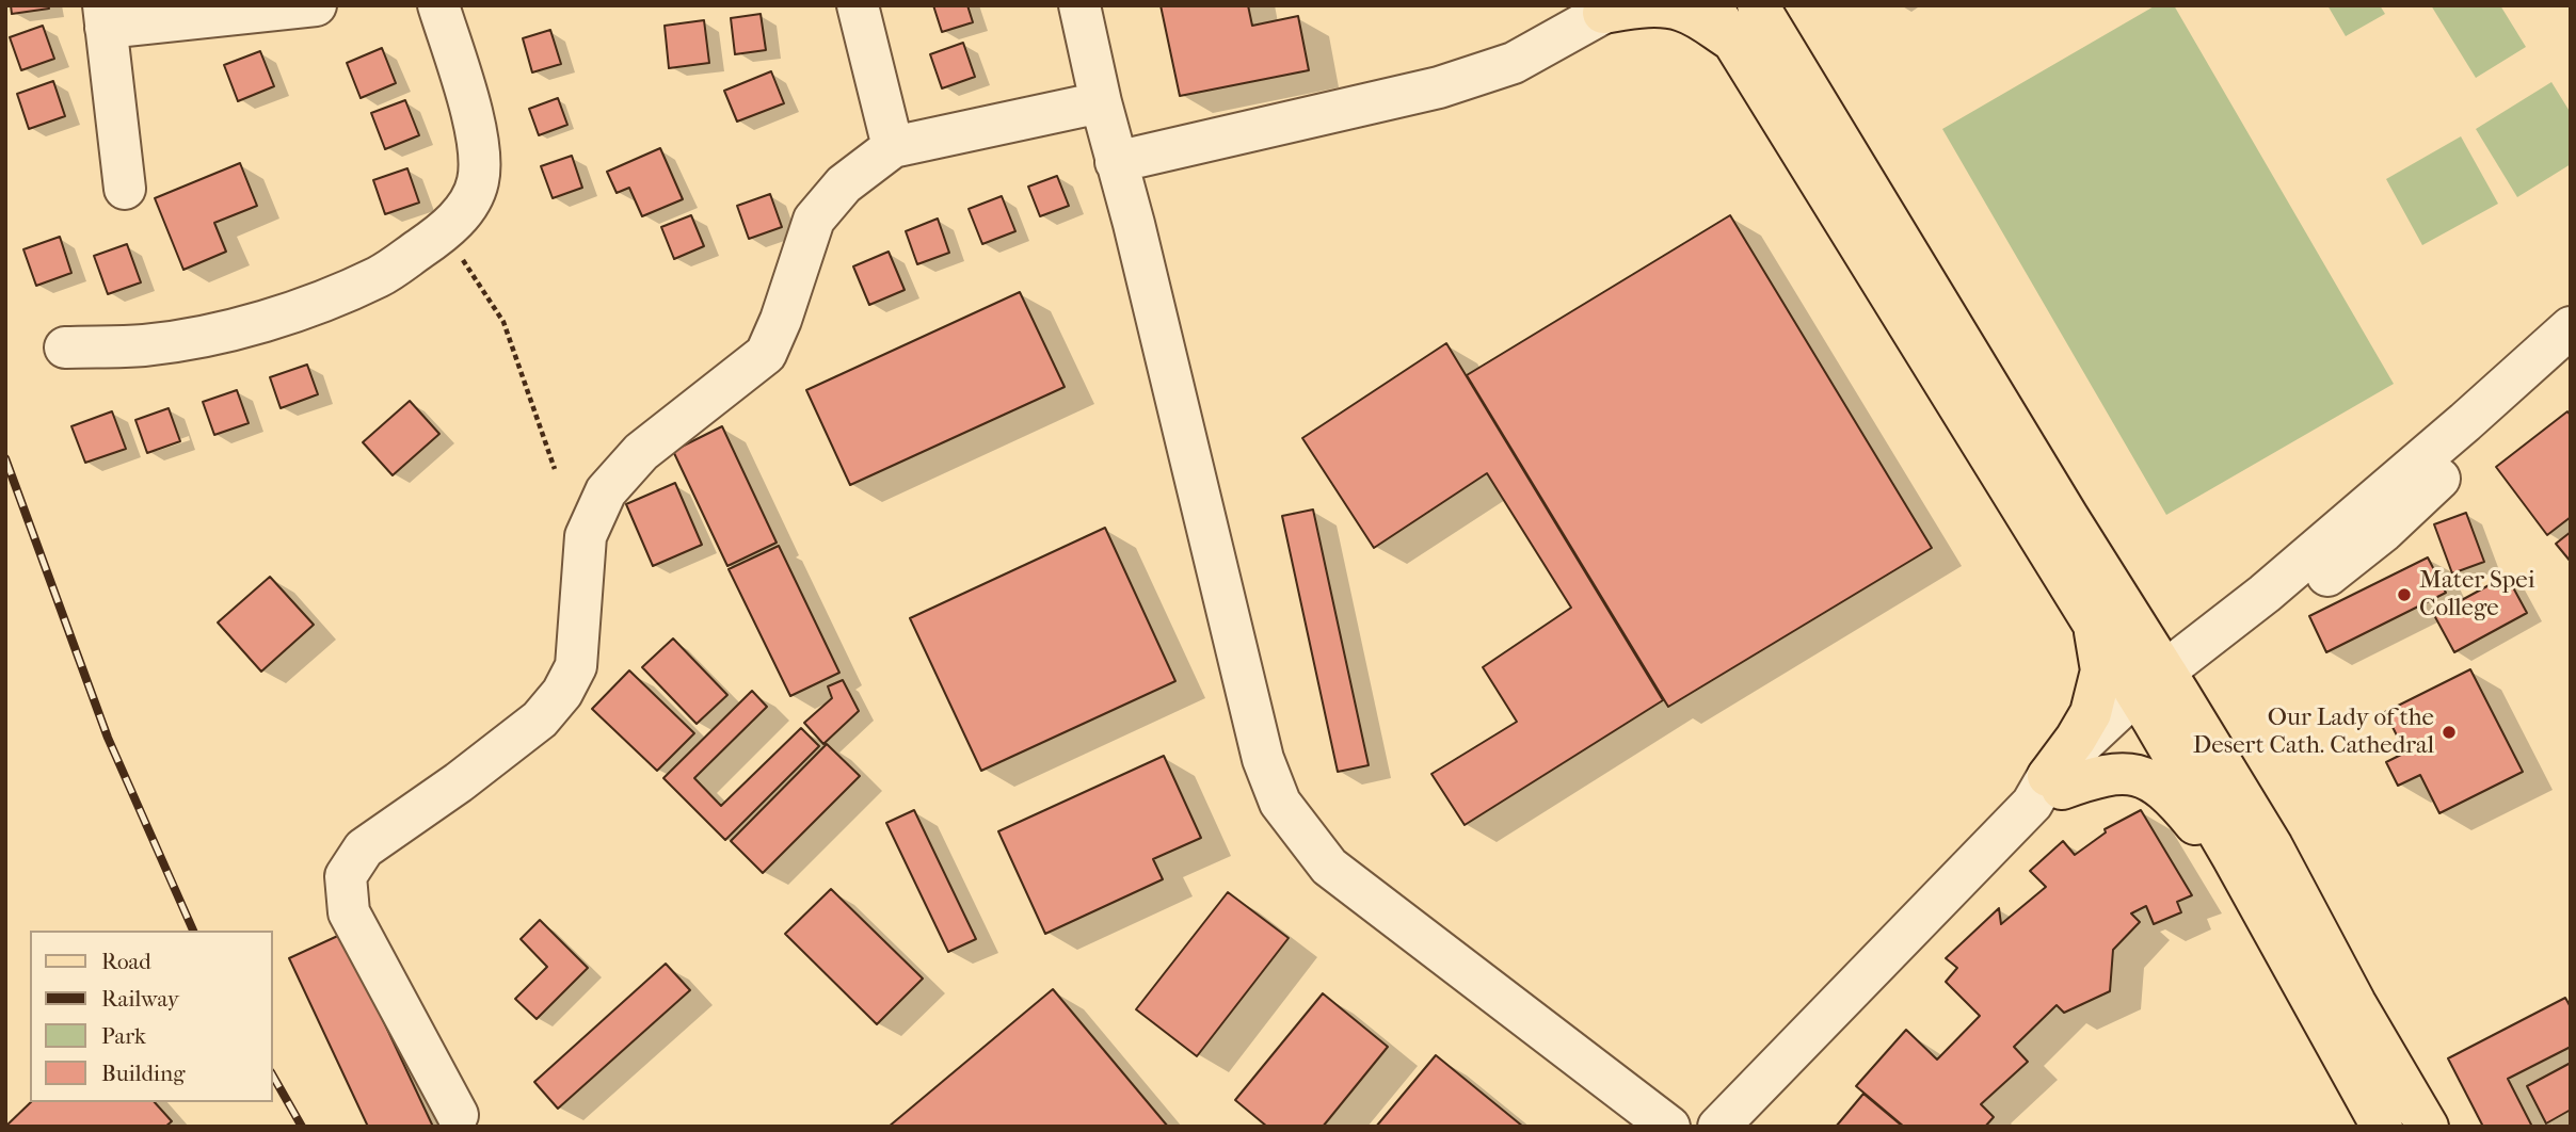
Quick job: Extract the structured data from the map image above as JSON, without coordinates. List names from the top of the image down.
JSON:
{
  "places": ["Mater Spei College", "Our Lady of the Desert Cath. Cathedral"],
  "legend": [
    "Road",
    "Railway",
    "Park",
    "Building"
  ]
}
